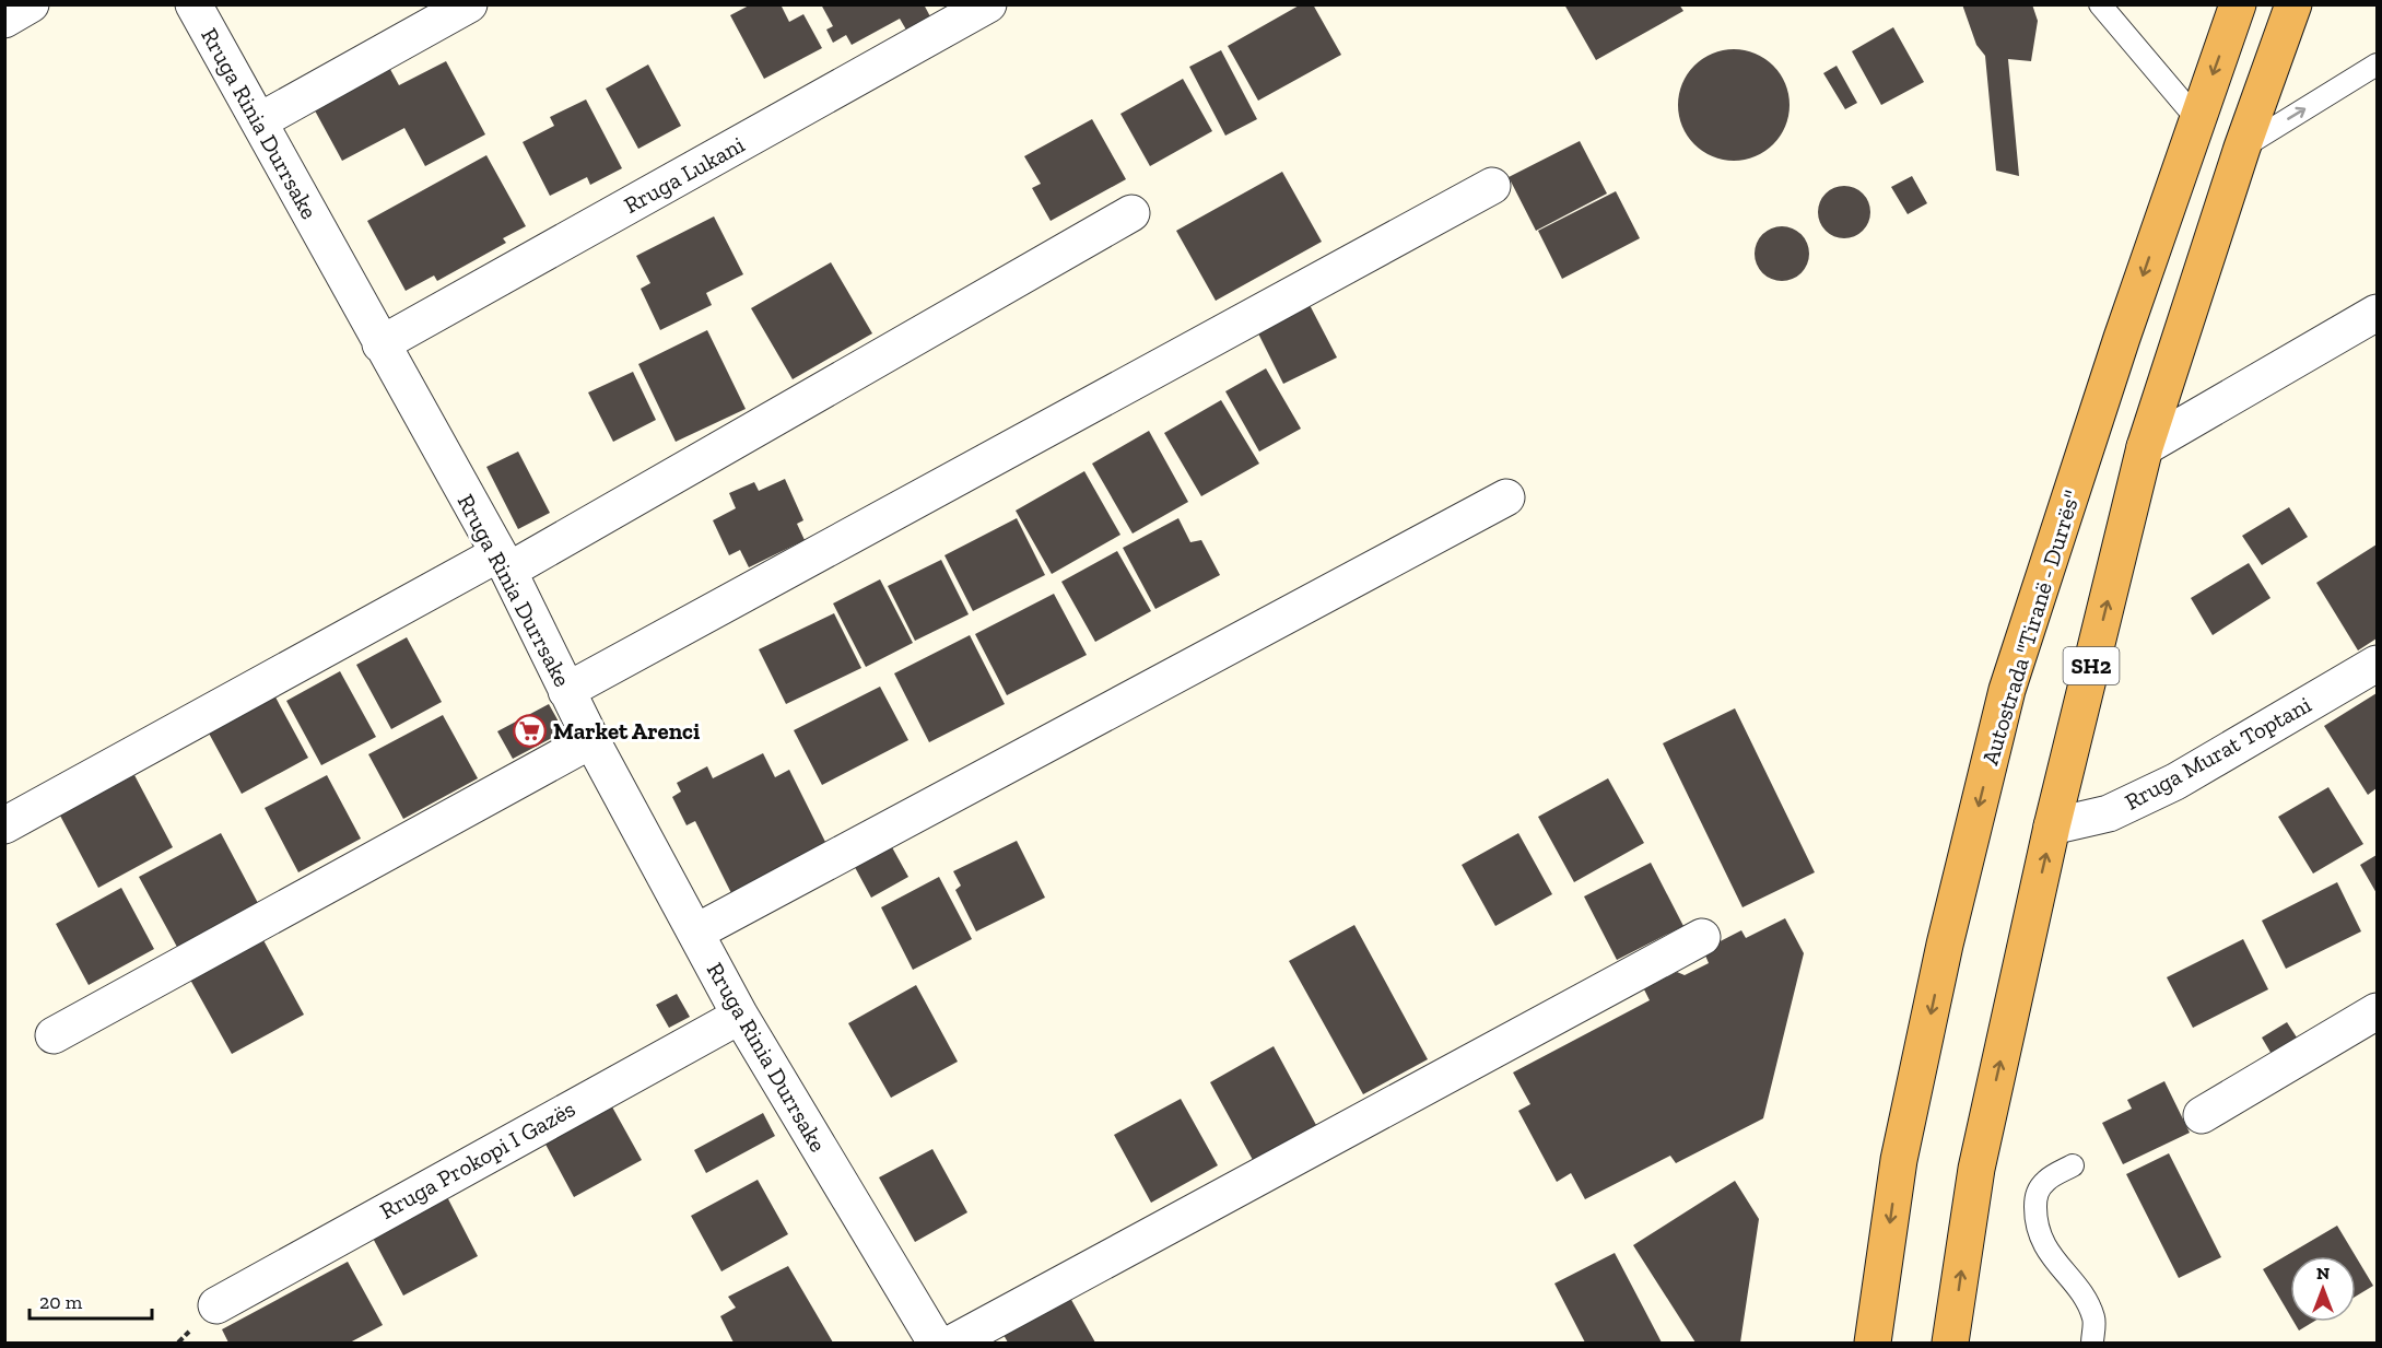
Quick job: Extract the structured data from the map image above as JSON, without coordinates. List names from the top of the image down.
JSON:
{
  "streets": {
    "highway": ["Autostrada \"Tiranë - Durrës\"", "SH2"],
    "street": [
      "Rruga Rinia Durrsake",
      "Rruga Lukani",
      "Rruga Murat Toptani",
      "Rruga Prokopi I Gazës"
    ]
  },
  "crossings": [
    ["Rruga Rinia Durrsake", "Rruga Lukani"],
    ["Rruga Rinia Durrsake", "Rruga Prokopi I Gazës"],
    ["SH2", "Rruga Murat Toptani"]
  ],
  "places": {
    "supermarket": ["Market Arenci"]
  },
  "scale_bar": "20 m",
  "north": "top"
}
